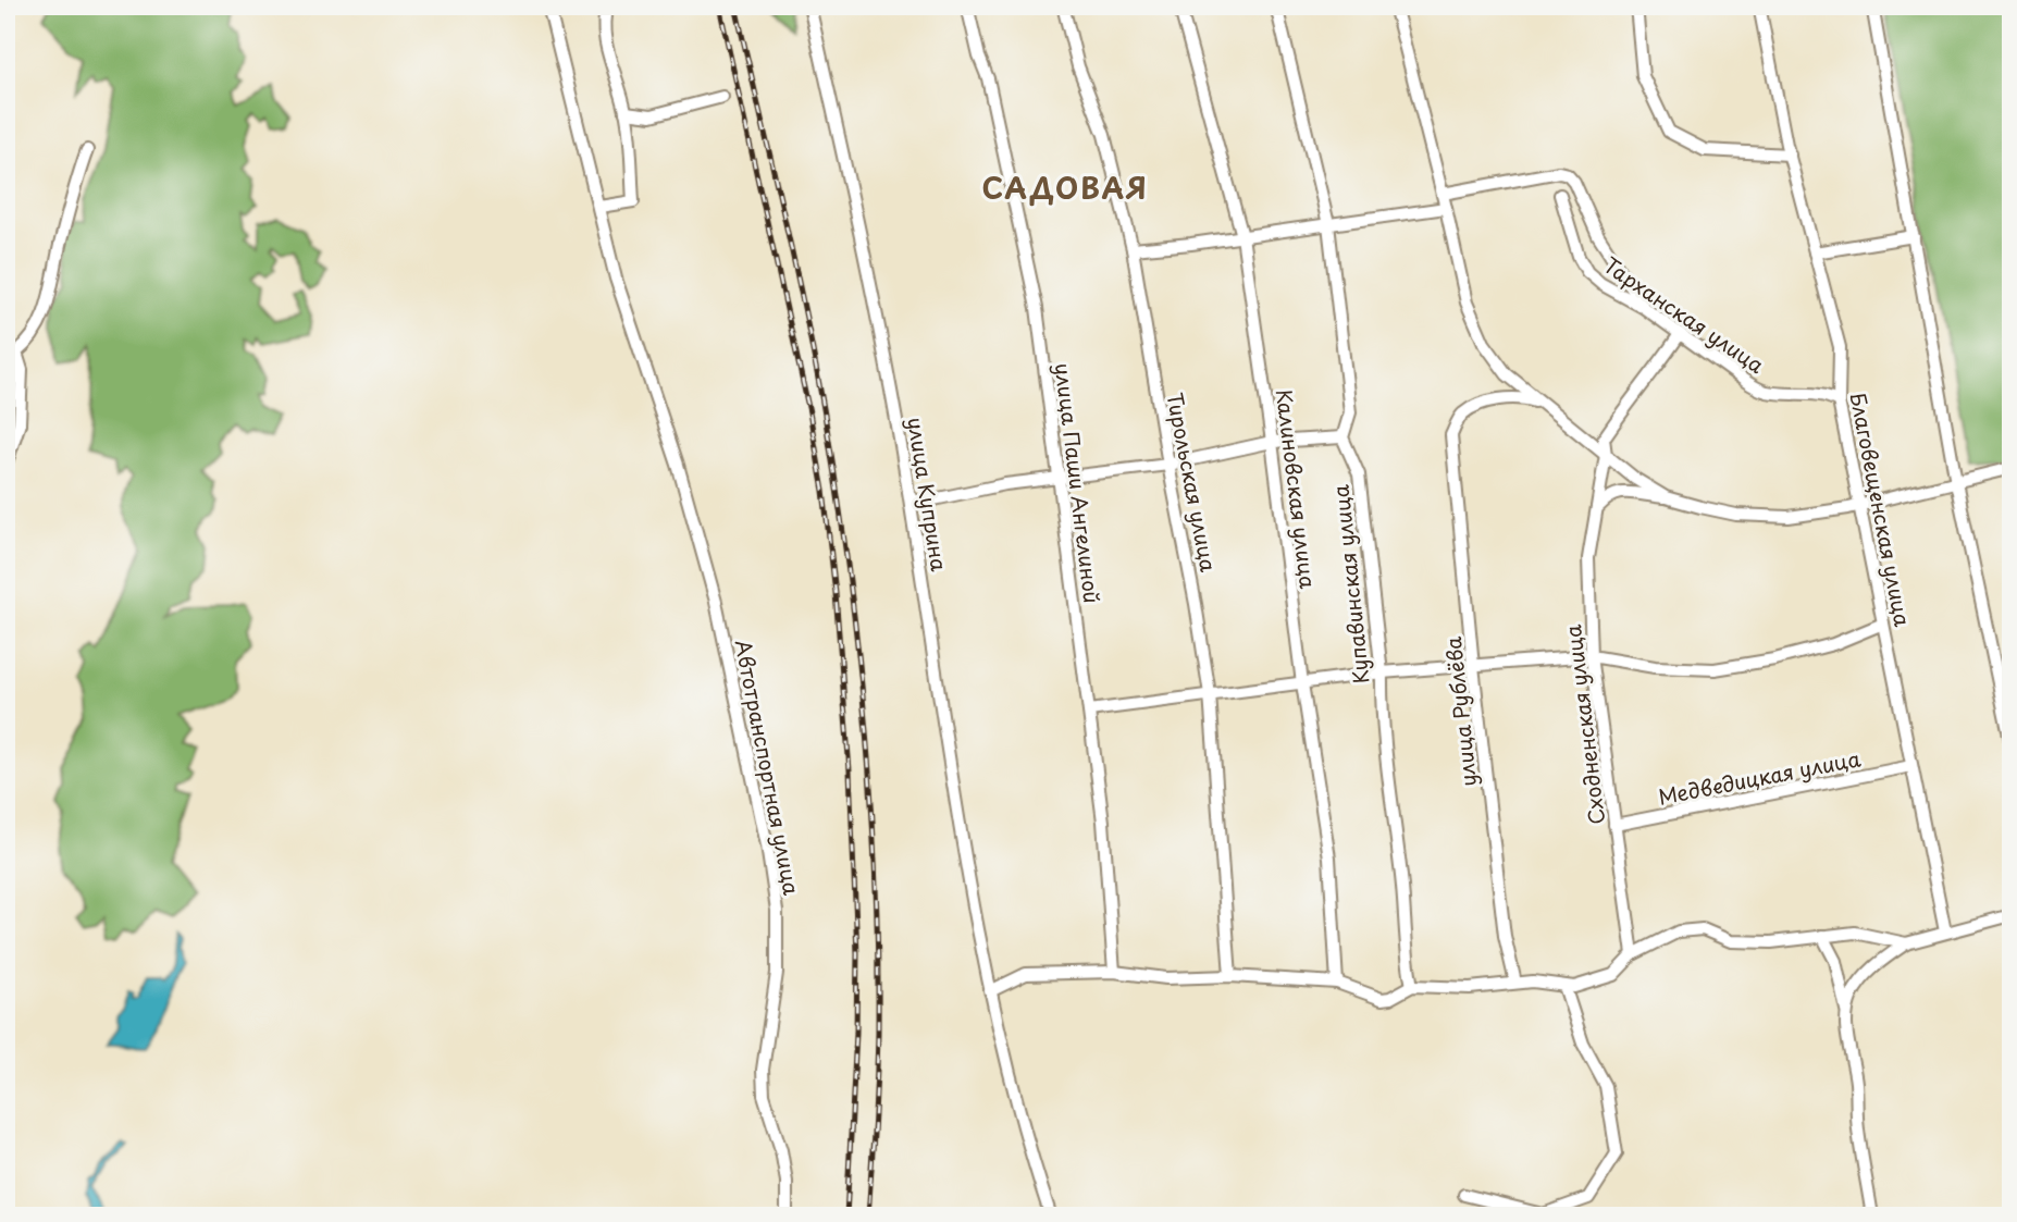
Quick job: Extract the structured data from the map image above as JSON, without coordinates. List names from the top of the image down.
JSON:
{
  "streets": {
    "street": [
      "Тарханская улица",
      "Тирольская улица",
      "улица Паши Ангелиной",
      "Калиновская улица",
      "улица Куприна",
      "Благовещенская улица",
      "Купавинская улица",
      "улица Рублёва",
      "Сходненская улица",
      "Автотранспортная улица",
      "Медведицкая улица"
    ]
  },
  "crossings": [
    ["Тарханская улица", "Благовещенская улица"],
    ["Тарханская улица", "Сходненская улица"],
    ["Благовещенская улица", "Медведицкая улица"],
    ["Сходненская улица", "Медведицкая улица"]
  ],
  "districts": ["САДОВАЯ"]
}
